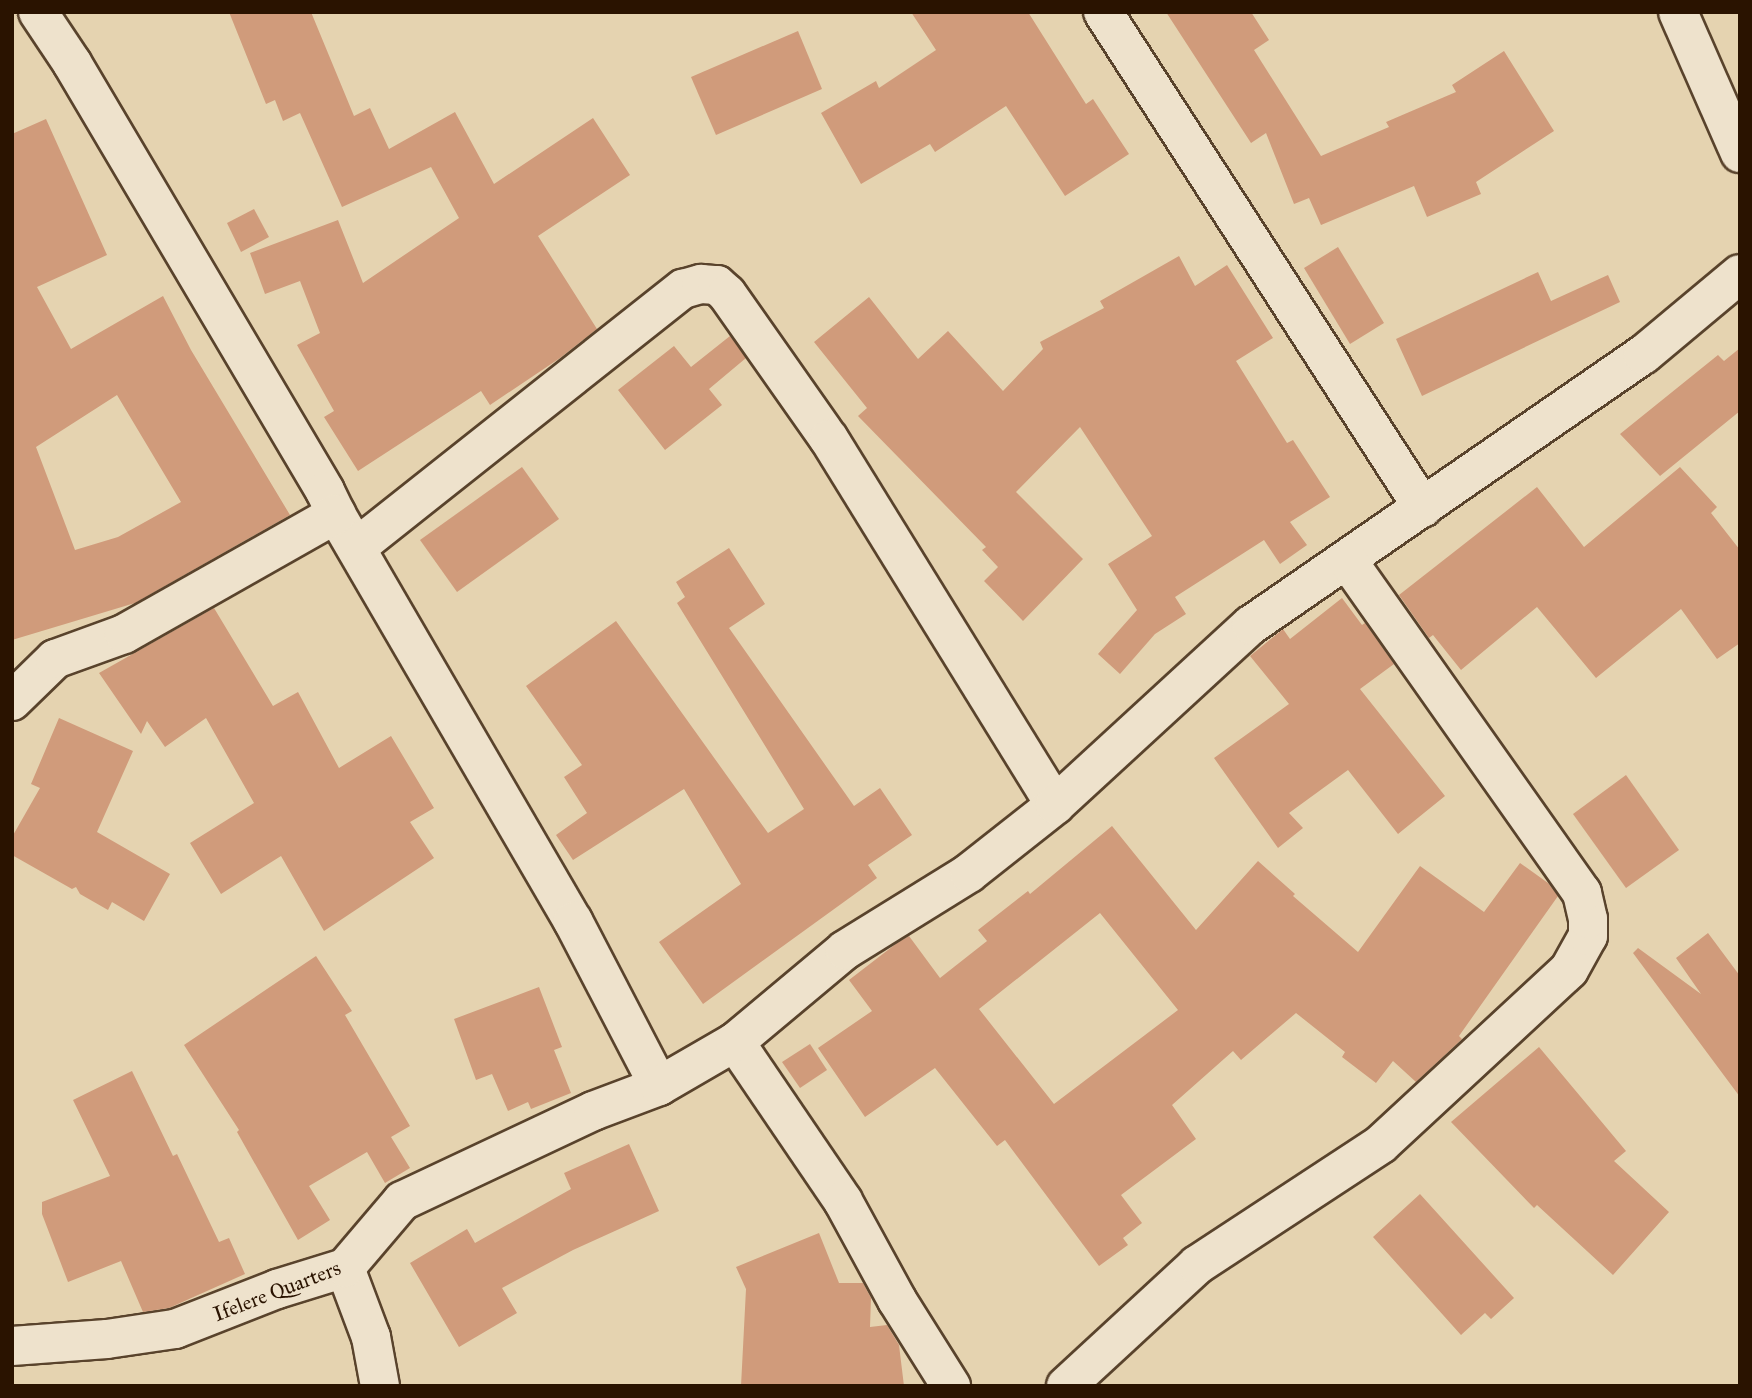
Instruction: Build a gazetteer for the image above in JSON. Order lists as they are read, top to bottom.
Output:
{
  "streets": {
    "street": ["Ifelere Quarters"]
  }
}
